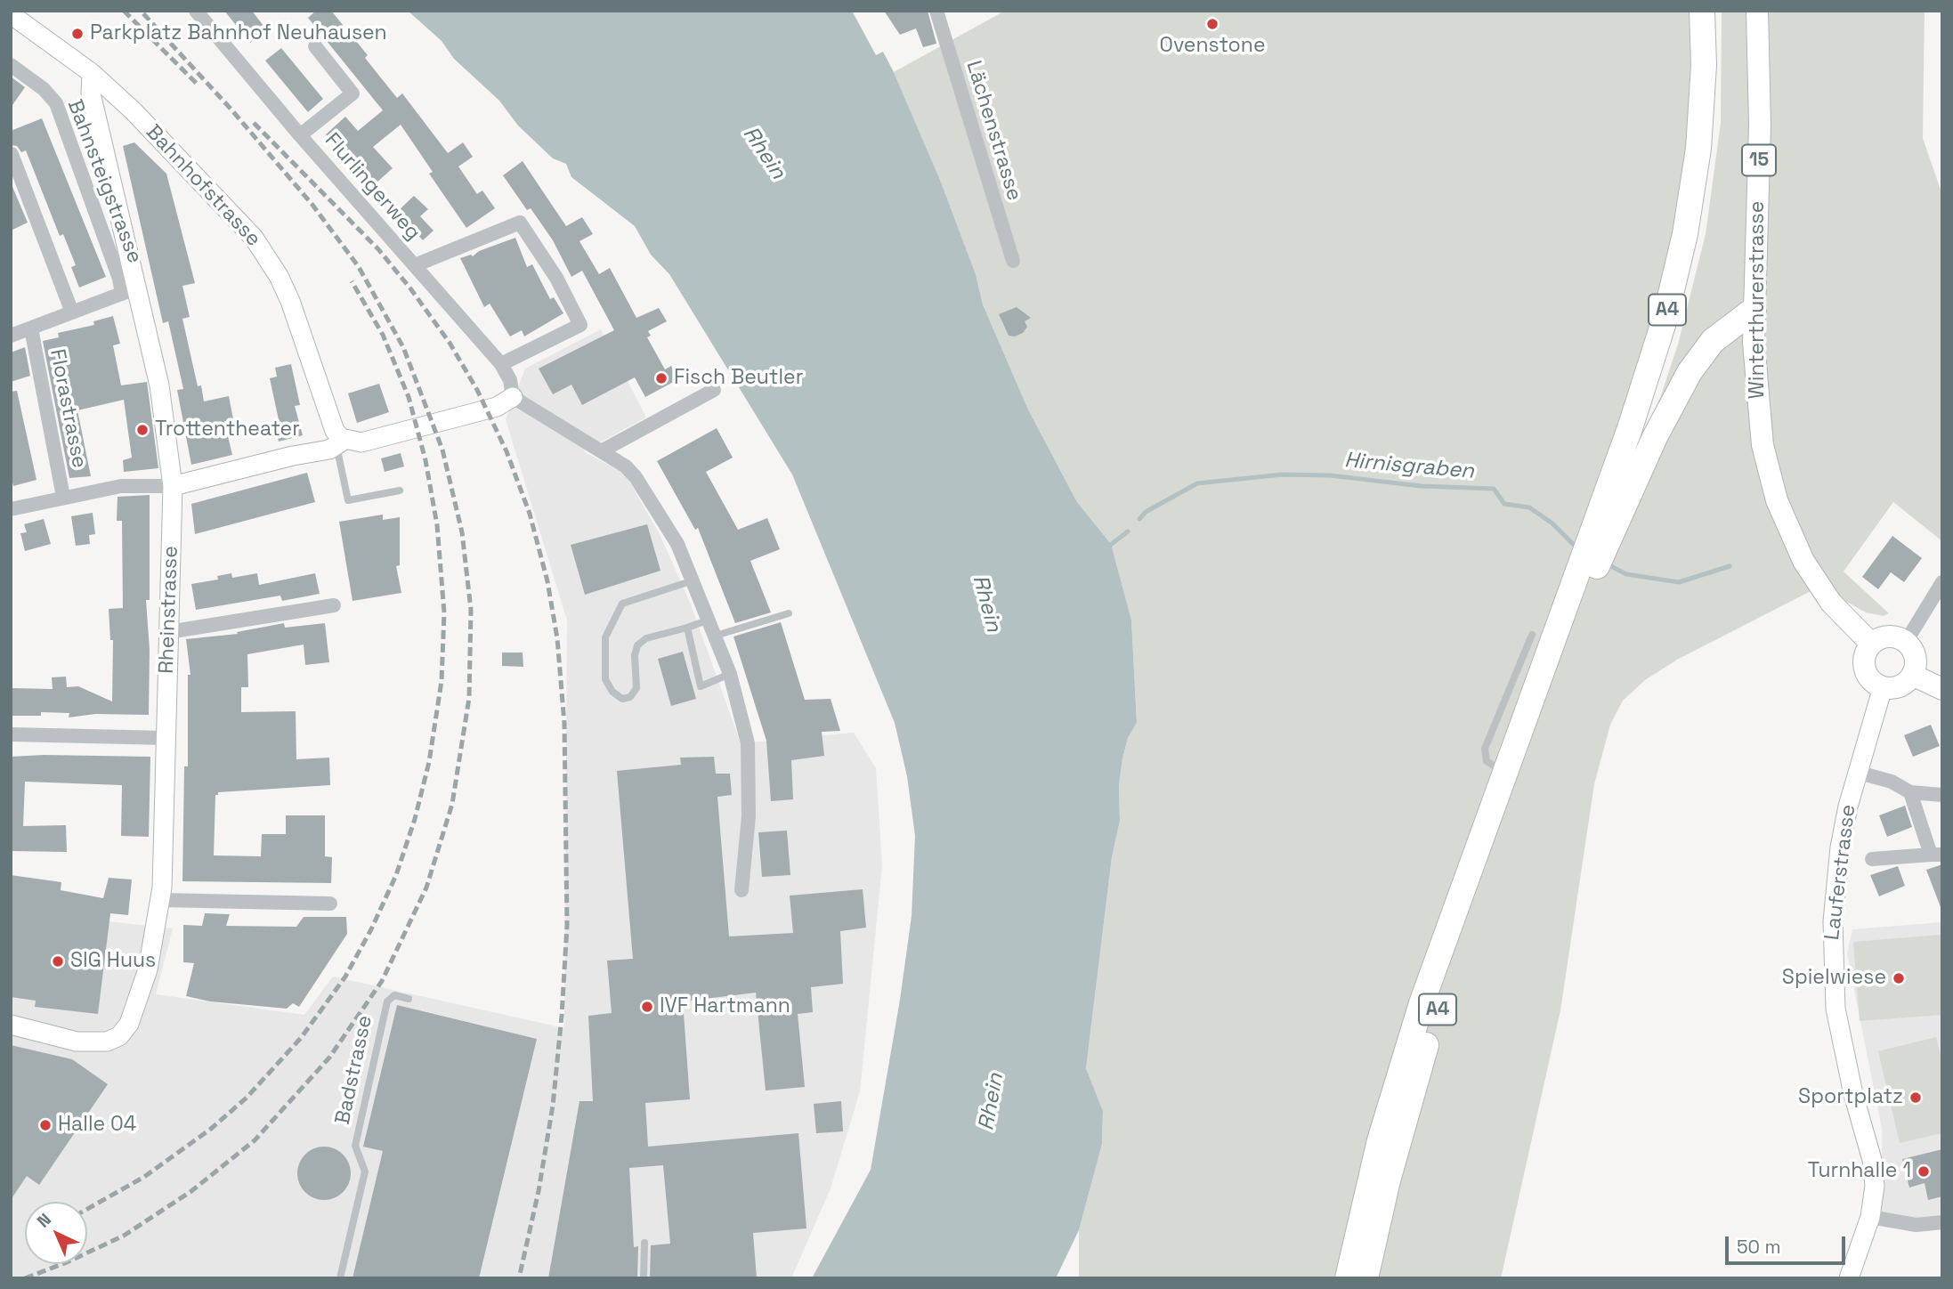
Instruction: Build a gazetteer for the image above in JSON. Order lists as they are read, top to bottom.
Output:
{
  "streets": {
    "highway": ["A4"],
    "main road": ["15", "Winterthurerstrasse"],
    "street": [
      "Lächenstrasse",
      "Bahnsteigstrasse",
      "Bahnhofstrasse",
      "Flurlingerweg",
      "Florastrasse",
      "Rheinstrasse",
      "Lauferstrasse"
    ],
    "lane": ["Badstrasse"]
  },
  "crossings": [
    ["Bahnsteigstrasse", "Rheinstrasse"],
    ["Bahnhofstrasse", "Rheinstrasse"],
    ["Winterthurerstrasse", "Lauferstrasse"]
  ],
  "water": ["Rhein", "Hirnisgraben"],
  "places": [
    "Ovenstone",
    "Parkplatz Bahnhof Neuhausen",
    "Fisch Beutler",
    "Trottentheater",
    "SIG Huus",
    "Spielwiese",
    "IVF Hartmann",
    "Sportplatz",
    "Halle 04",
    "Turnhalle 1"
  ],
  "scale_bar": "50 m",
  "north": "top left"
}
